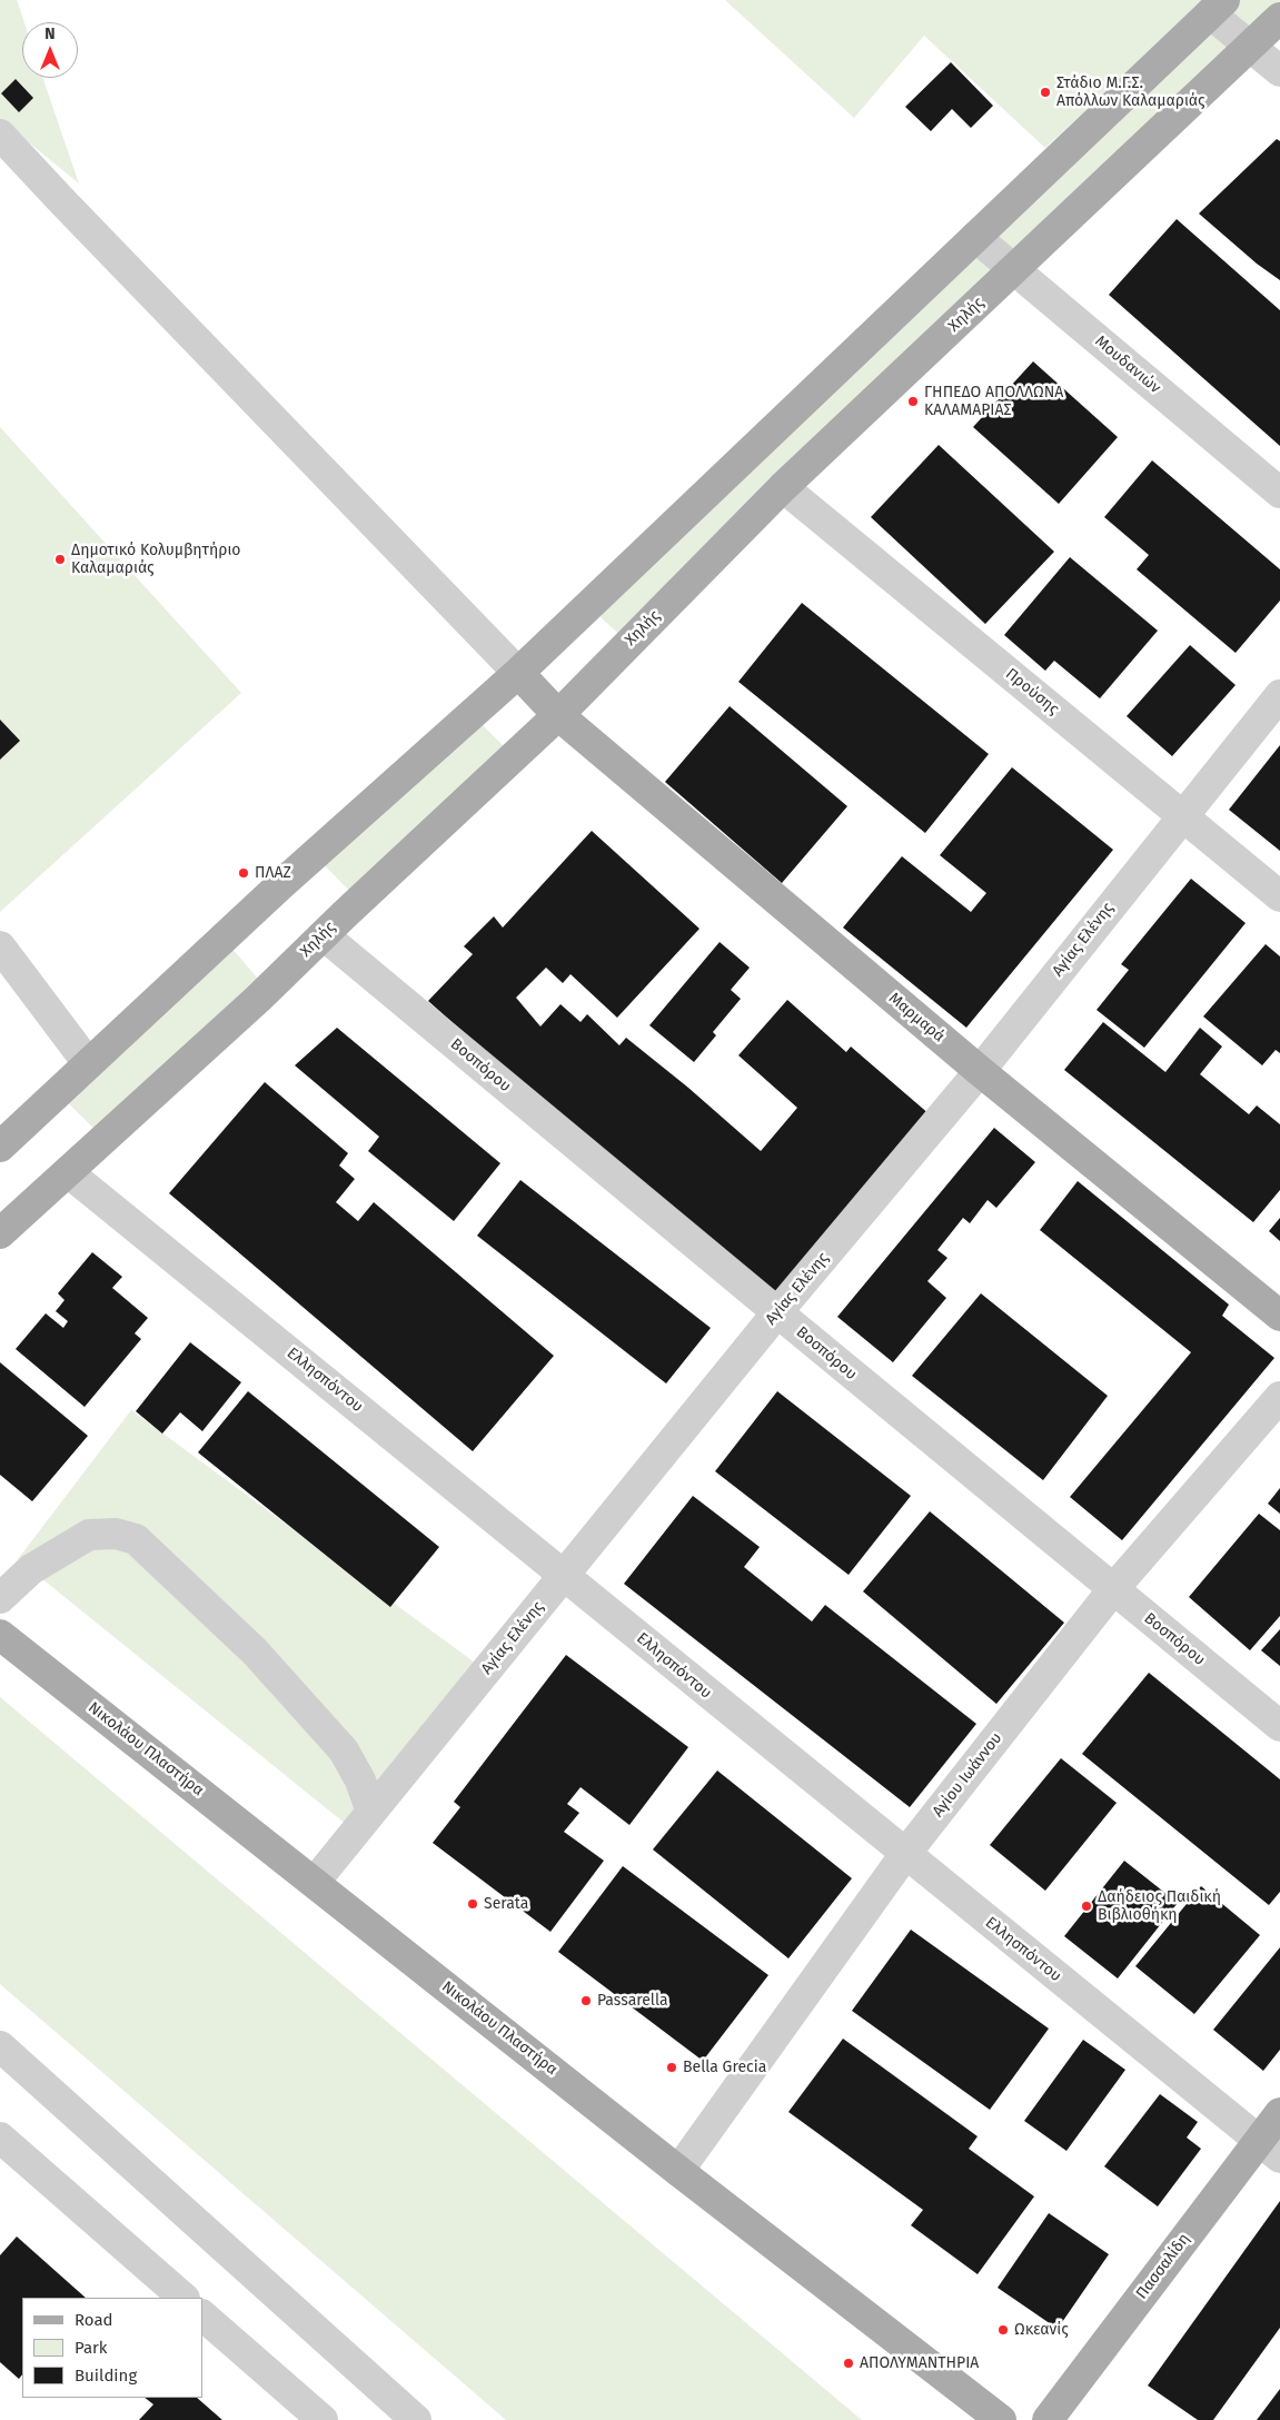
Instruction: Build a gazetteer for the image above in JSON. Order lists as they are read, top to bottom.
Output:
{
  "streets": {
    "main road": [
      "Χηλής",
      "Μαρμαρά",
      "Νικολάου Πλαστήρα",
      "Πασσαλίδη"
    ],
    "street": [
      "Μουδανιών",
      "Προύσης",
      "Αγίας Ελένης",
      "Βοσπόρου",
      "Ελλησπόντου",
      "Αγίου Ιωάννου"
    ]
  },
  "crossings": [
    ["Χηλής", "Μουδανιών"],
    ["Χηλής", "Προύσης"],
    ["Χηλής", "Μαρμαρά"],
    ["Χηλής", "Βοσπόρου"],
    ["Χηλής", "Ελλησπόντου"],
    ["Προύσης", "Αγίας Ελένης"],
    ["Αγίας Ελένης", "Μαρμαρά"],
    ["Αγίας Ελένης", "Βοσπόρου"],
    ["Αγίας Ελένης", "Ελλησπόντου"],
    ["Αγίας Ελένης", "Νικολάου Πλαστήρα"],
    ["Βοσπόρου", "Αγίου Ιωάννου"],
    ["Ελλησπόντου", "Αγίου Ιωάννου"],
    ["Ελλησπόντου", "Πασσαλίδη"],
    ["Νικολάου Πλαστήρα", "Αγίου Ιωάννου"]
  ],
  "places": [
    "Στάδιο Μ.Γ.Σ. Απόλλων Καλαμαριάς",
    "ΓΗΠΕΔΟ ΑΠΟΛΛΩΝΑ ΚΑΛΑΜΑΡΙΑΣ",
    "Δημοτικό Κολυμβητήριο Καλαμαριάς",
    "ΠΛΑΖ",
    "Serata",
    "Δαήδειος Παιδική Βιβλιοθήκη",
    "Passarella",
    "Bella Grecia",
    "Ωκεανίς",
    "ΑΠΟΛΥΜΑΝΤΗΡΙΑ"
  ],
  "legend": ["Road", "Park", "Building"],
  "north": "top"
}
